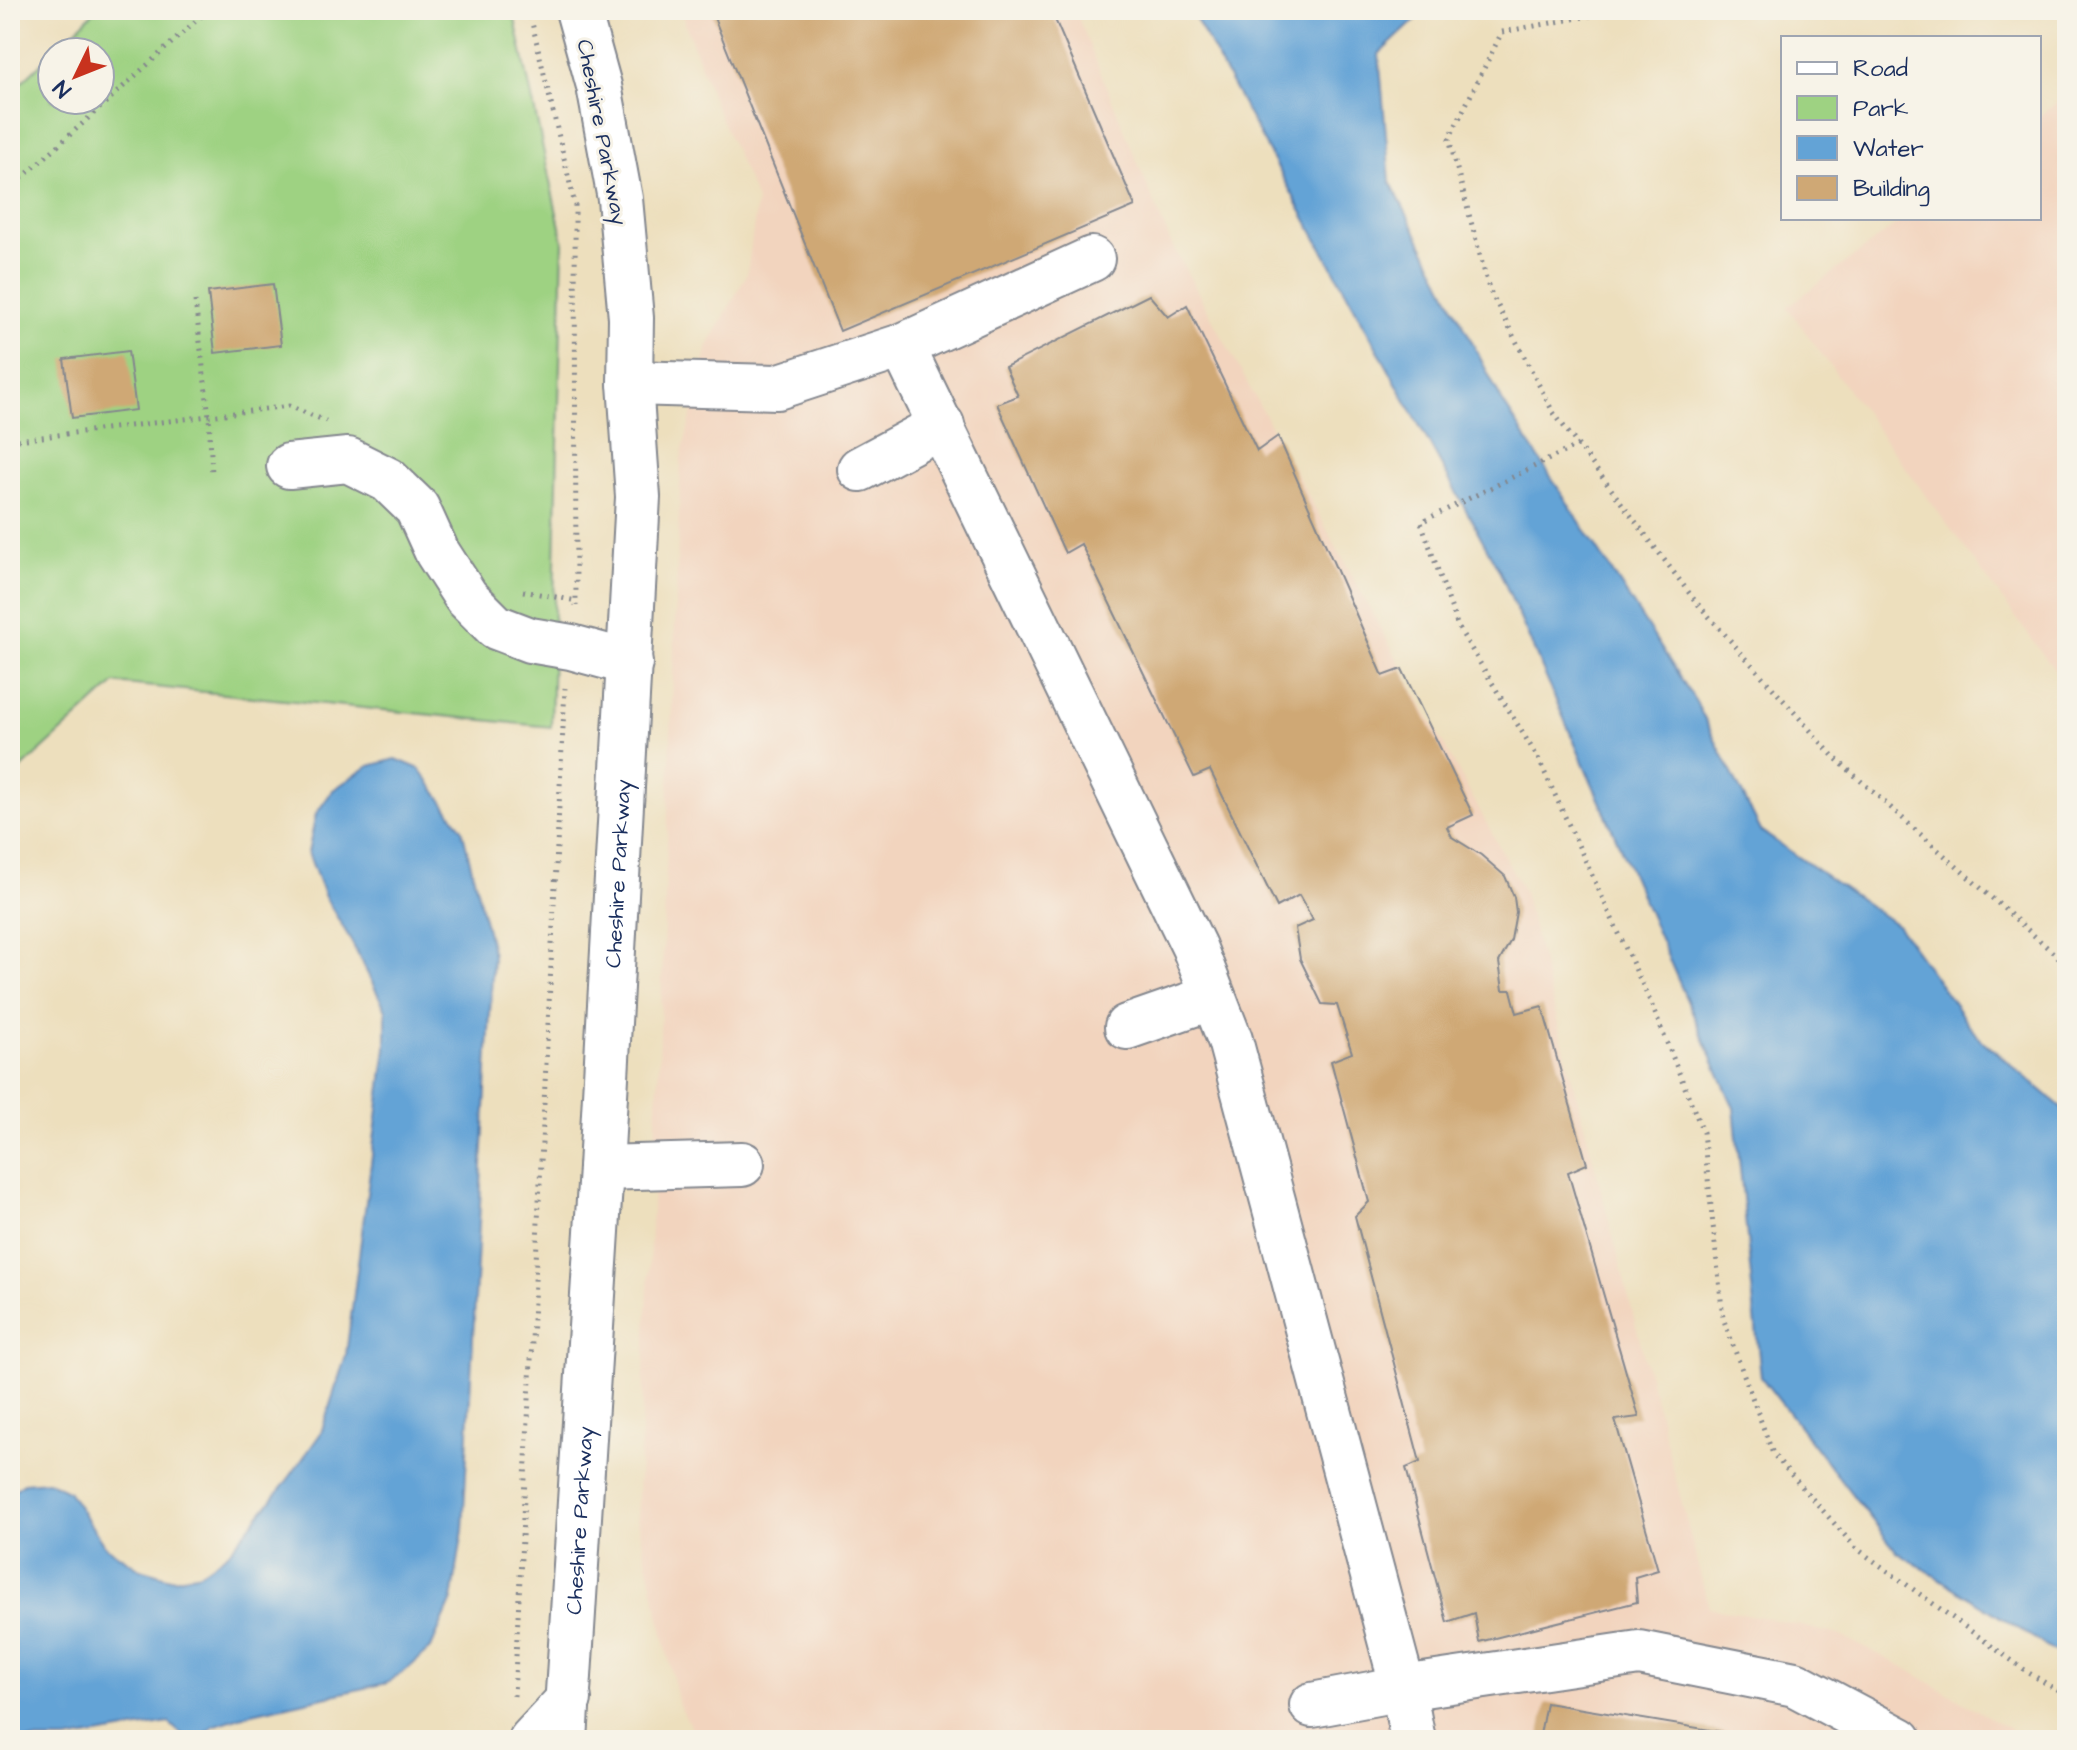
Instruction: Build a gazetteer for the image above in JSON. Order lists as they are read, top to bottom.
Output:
{
  "streets": {
    "street": ["Cheshire Parkway"]
  },
  "legend": [
    "Road",
    "Park",
    "Water",
    "Building"
  ],
  "north": "bottom left"
}
